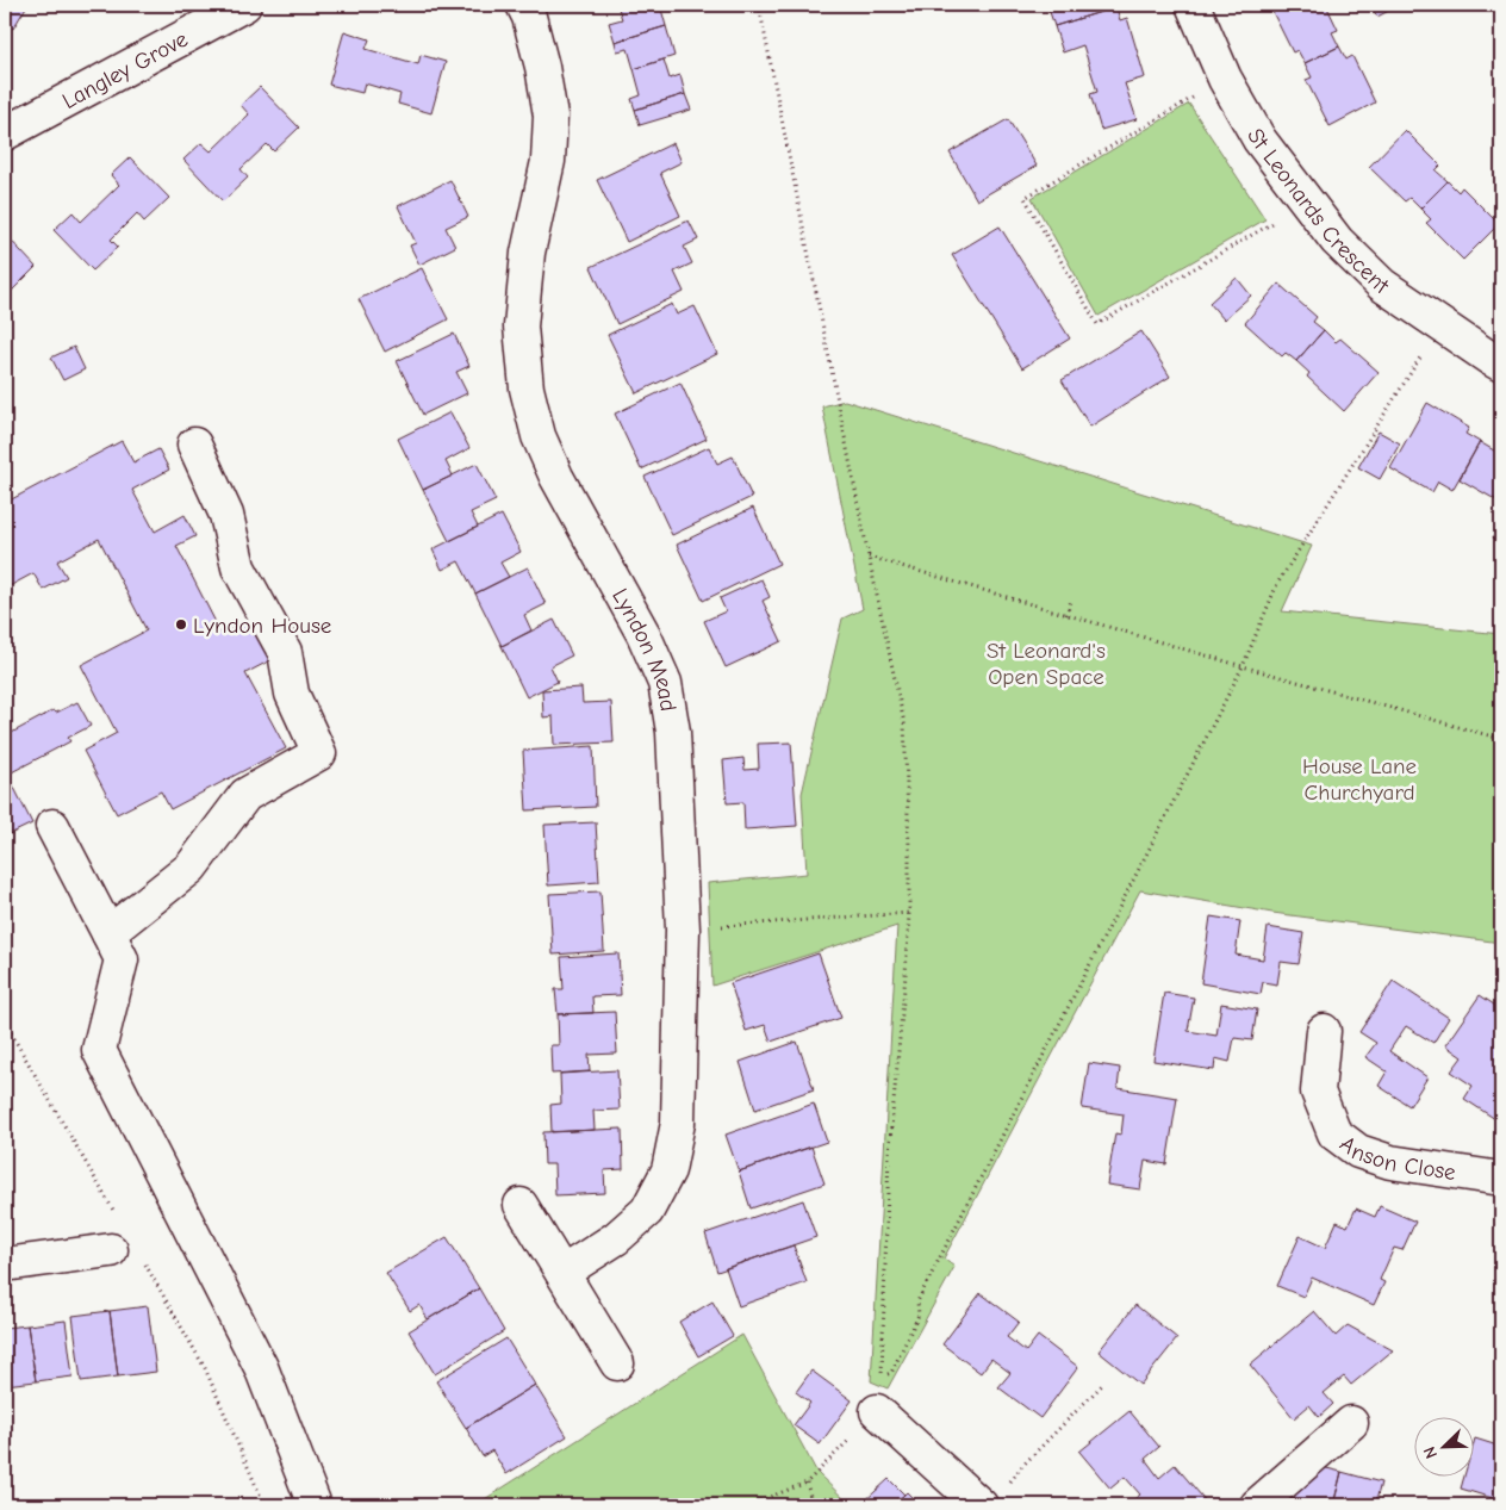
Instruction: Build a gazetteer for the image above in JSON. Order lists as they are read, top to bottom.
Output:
{
  "streets": {
    "street": [
      "Langley Grove",
      "St Leonards Crescent",
      "Lyndon Mead",
      "Anson Close"
    ]
  },
  "parks": ["St Leonard's Open Space", "House Lane Churchyard"],
  "places": ["Lyndon House"],
  "north": "bottom left"
}
